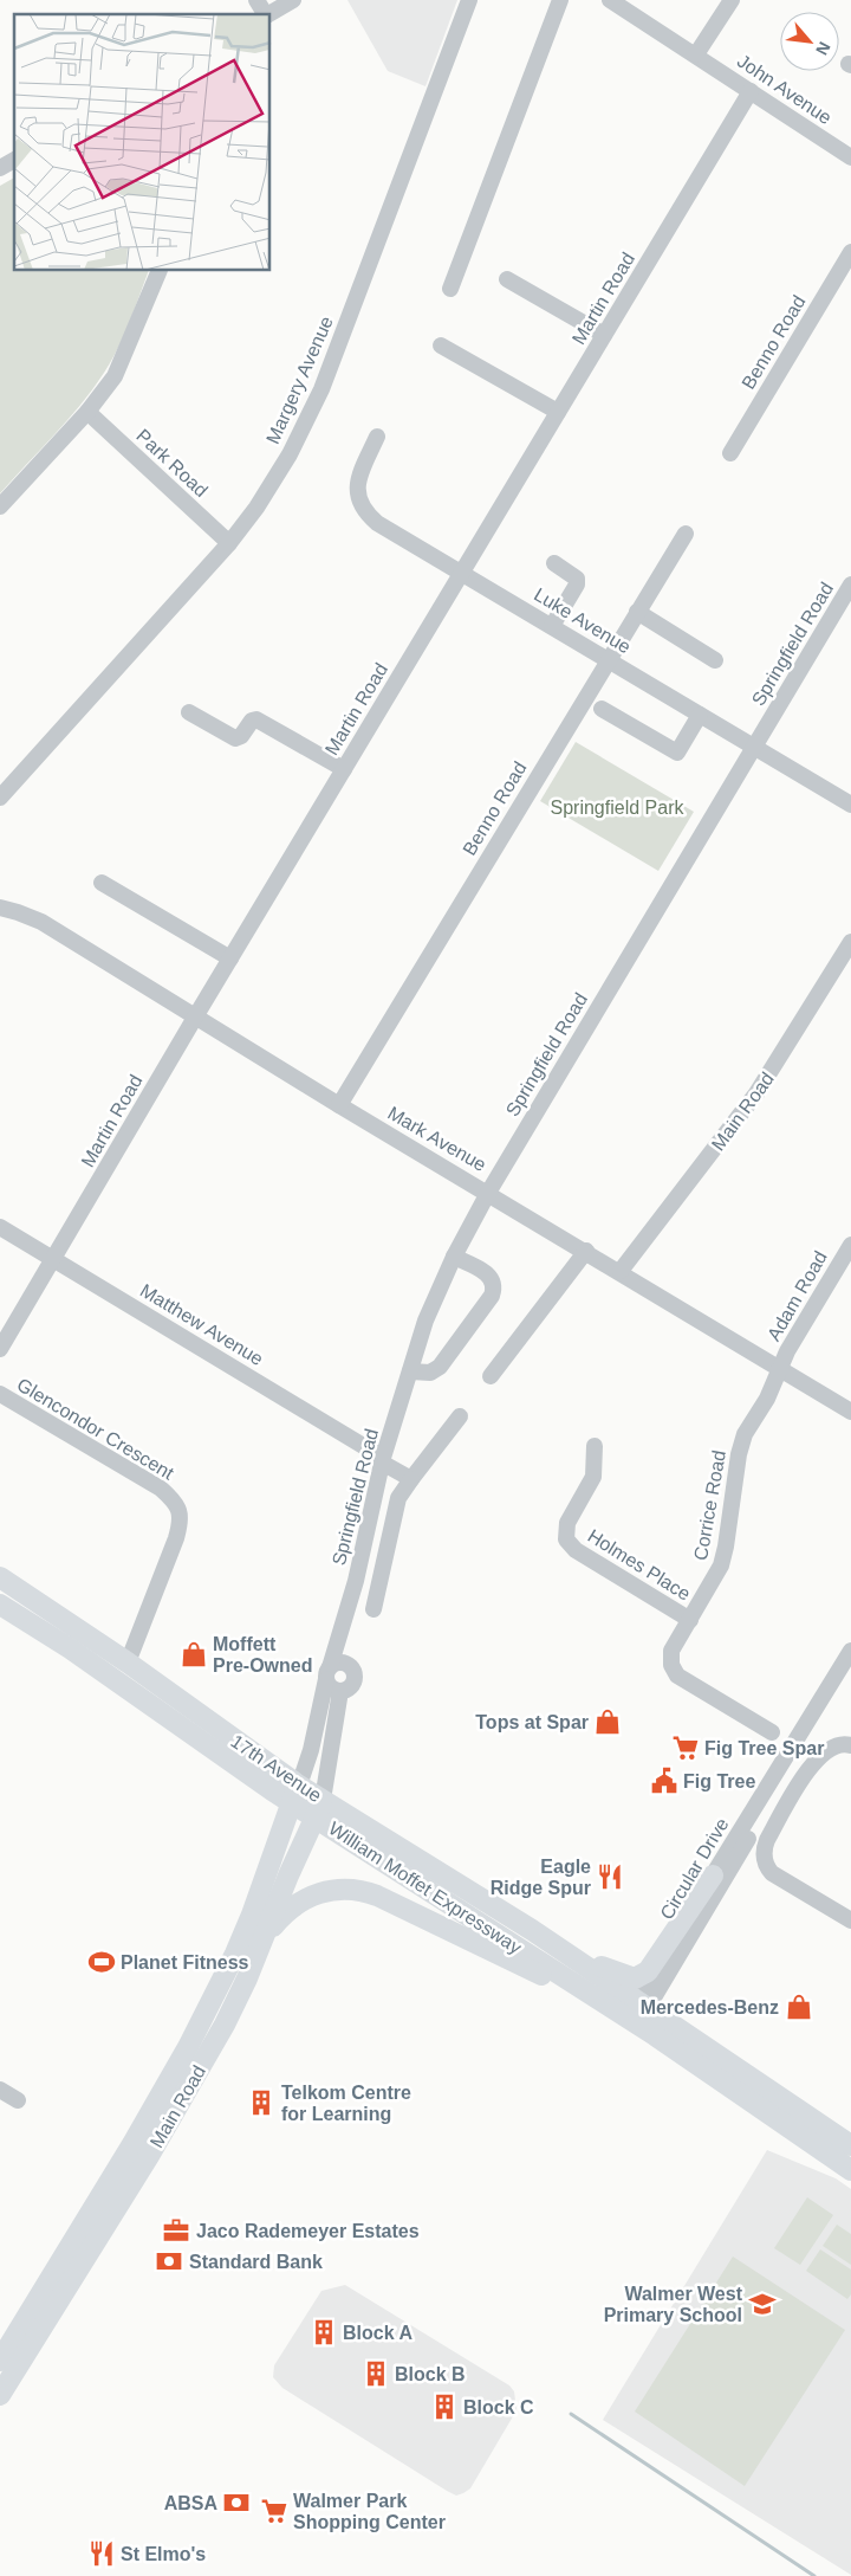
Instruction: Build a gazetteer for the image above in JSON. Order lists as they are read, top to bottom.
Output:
{
  "streets": {
    "main road": ["Main Road", "17th Avenue", "William Moffet Expressway"],
    "street": [
      "John Avenue",
      "Martin Road",
      "Benno Road",
      "Margery Avenue",
      "Park Road",
      "Luke Avenue",
      "Springfield Road",
      "Mark Avenue",
      "Adam Road",
      "Matthew Avenue",
      "Glencondor Crescent",
      "Corrice Road",
      "Holmes Place",
      "Circular Drive"
    ]
  },
  "crossings": [
    ["John Avenue", "Martin Road"],
    ["Martin Road", "Luke Avenue"],
    ["Martin Road", "Mark Avenue"],
    ["Martin Road", "Matthew Avenue"],
    ["Benno Road", "Luke Avenue"],
    ["Benno Road", "Mark Avenue"],
    ["Margery Avenue", "Park Road"],
    ["Luke Avenue", "Springfield Road"],
    ["Springfield Road", "Main Road"],
    ["Springfield Road", "Mark Avenue"],
    ["Springfield Road", "Matthew Avenue"],
    ["Springfield Road", "17th Avenue"],
    ["Springfield Road", "William Moffet Expressway"],
    ["Main Road", "Mark Avenue"],
    ["Main Road", "17th Avenue"],
    ["Main Road", "William Moffet Expressway"],
    ["Mark Avenue", "Adam Road"],
    ["Mark Avenue", "Corrice Road"],
    ["Adam Road", "Corrice Road"],
    ["Glencondor Crescent", "17th Avenue"],
    ["Corrice Road", "Holmes Place"],
    ["17th Avenue", "Circular Drive"],
    ["17th Avenue", "William Moffet Expressway"],
    ["Circular Drive", "William Moffet Expressway"]
  ],
  "parks": ["Springfield Park"],
  "places": {
    "shop": ["Moffett Pre-Owned", "Tops at Spar", "Mercedes-Benz"],
    "supermarket": ["Fig Tree Spar", "Walmer Park Shopping Center"],
    "public building": ["Fig Tree"],
    "restaurant": ["Eagle Ridge Spur", "St Elmo's"],
    "sports": ["Planet Fitness"],
    "building": [
      "Telkom Centre for Learning",
      "Block A",
      "Block B",
      "Block C"
    ],
    "office": ["Jaco Rademeyer Estates"],
    "bank": ["Standard Bank", "ABSA"],
    "school or university": ["Walmer West Primary School"]
  },
  "north": "bottom right"
}
